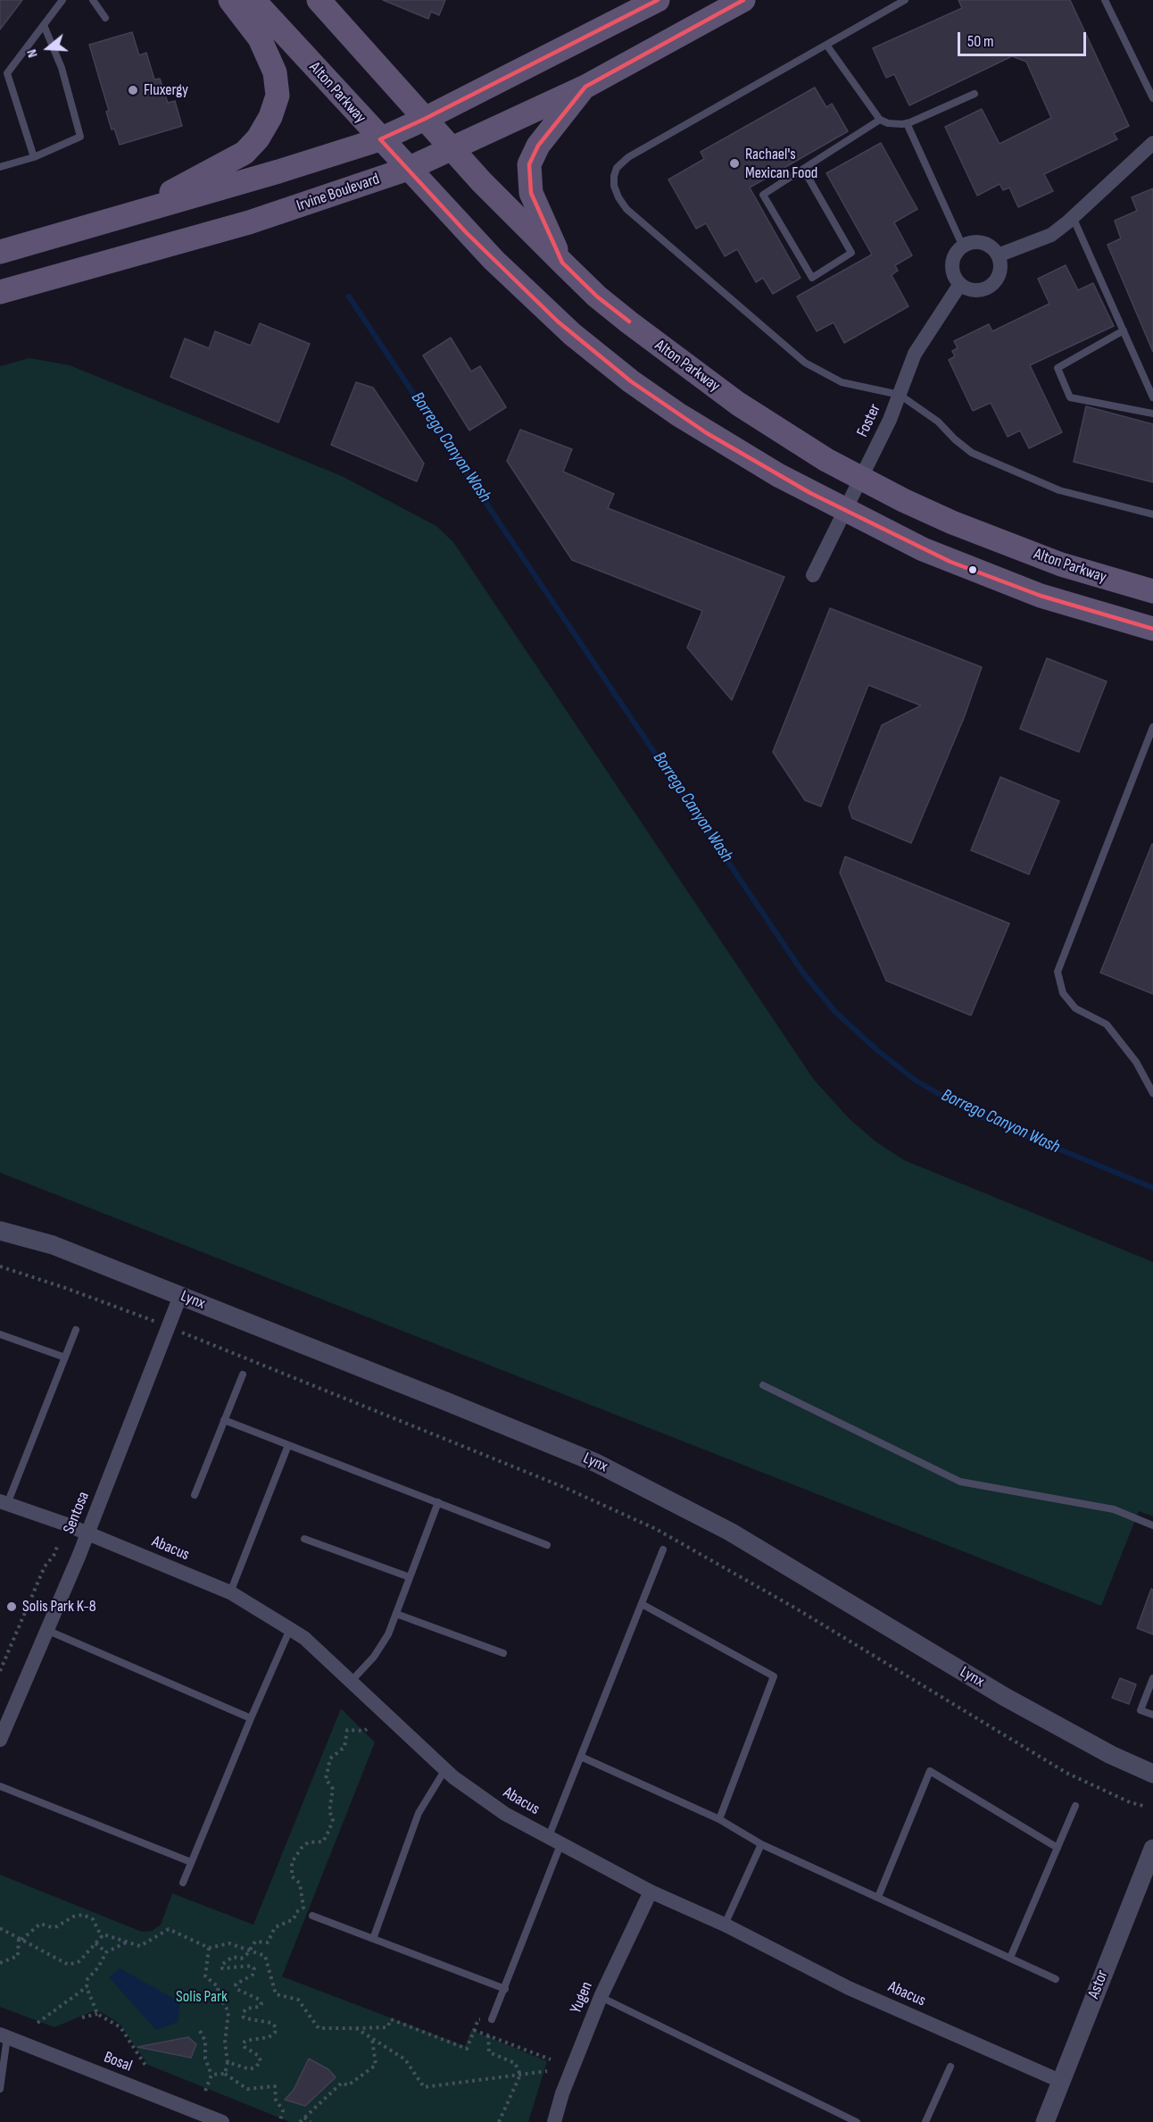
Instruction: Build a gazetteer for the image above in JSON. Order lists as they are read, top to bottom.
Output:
{
  "streets": {
    "main road": ["Alton Parkway", "Irvine Boulevard"],
    "street": [
      "Foster",
      "Lynx",
      "Sentosa",
      "Abacus",
      "Astor",
      "Yugen",
      "Bosal"
    ]
  },
  "crossings": [
    ["Alton Parkway", "Irvine Boulevard"],
    ["Alton Parkway", "Foster"],
    ["Lynx", "Sentosa"],
    ["Sentosa", "Abacus"],
    ["Abacus", "Astor"],
    ["Abacus", "Yugen"]
  ],
  "water": ["Borrego Canyon Wash"],
  "parks": ["Solis Park"],
  "places": ["Fluxergy", "Rachael's Mexican Food", "Solis Park K-8"],
  "scale_bar": "50 m",
  "north": "left"
}
